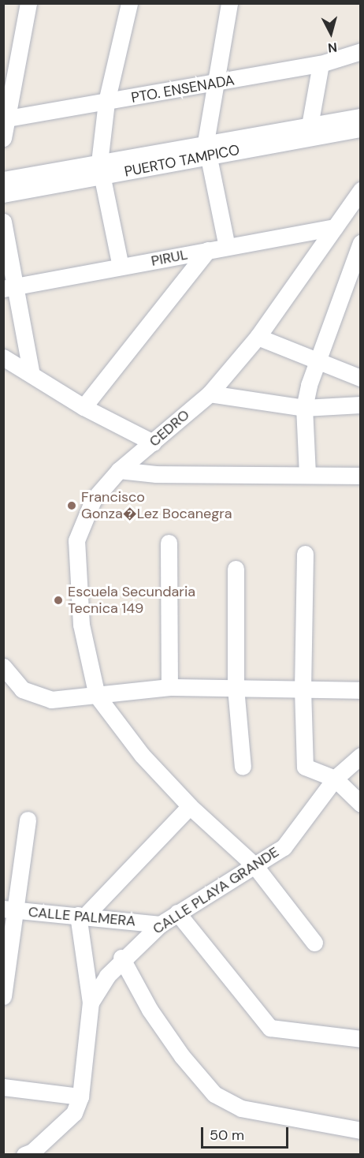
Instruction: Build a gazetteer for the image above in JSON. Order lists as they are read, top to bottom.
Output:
{
  "streets": {
    "street": [
      "PTO. ENSENADA",
      "PUERTO TAMPICO",
      "PIRUL",
      "CEDRO",
      "CALLE PLAYA GRANDE",
      "CALLE PALMERA"
    ]
  },
  "crossings": [
    ["PIRUL", "CEDRO"],
    ["CEDRO", "CALLE PLAYA GRANDE"],
    ["CALLE PLAYA GRANDE", "CALLE PALMERA"]
  ],
  "places": ["Francisco Gonza�Lez Bocanegra", "Escuela Secundaria Tecnica 149"],
  "scale_bar": "50 m",
  "north": "bottom"
}
